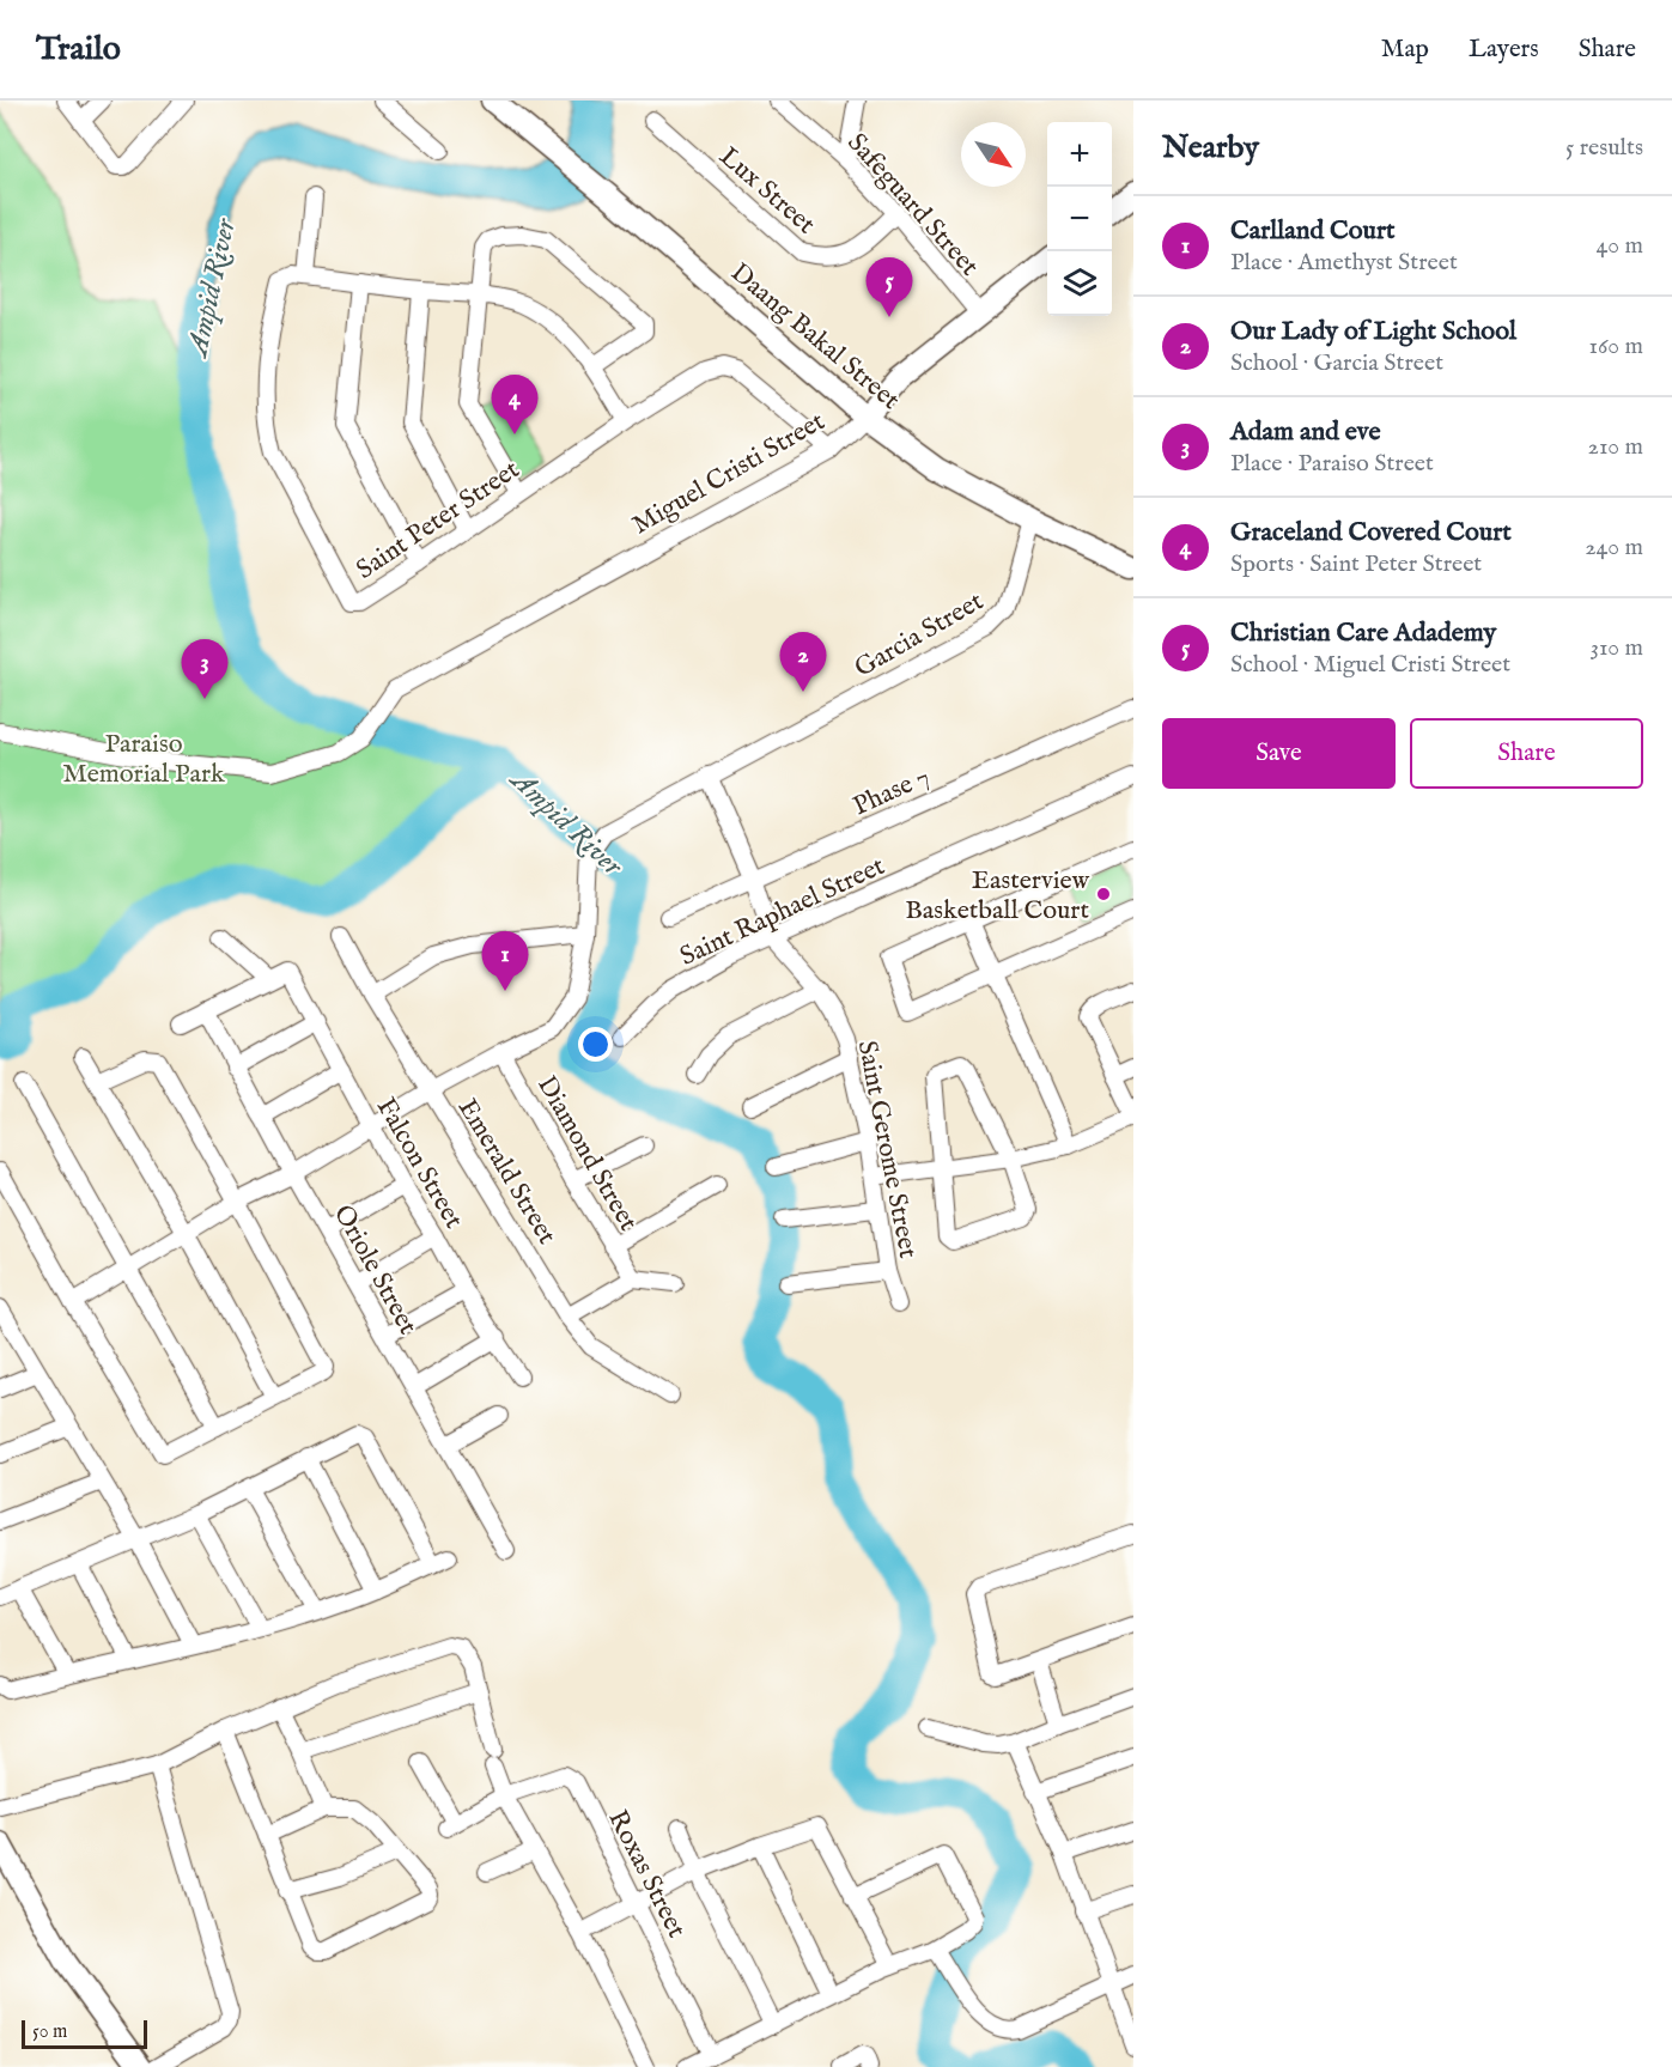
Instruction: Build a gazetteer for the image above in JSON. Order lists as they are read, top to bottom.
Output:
{
  "streets": {
    "street": [
      "Lux Street",
      "Safeguard Street",
      "Daang Bakal Street",
      "Miguel Cristi Street",
      "Saint Peter Street",
      "Garcia Street",
      "Phase 7",
      "Saint Raphael Street",
      "Saint Gerome Street",
      "Diamond Street",
      "Falcon Street",
      "Emerald Street",
      "Oriole Street",
      "Roxas Street"
    ]
  },
  "crossings": [
    ["Lux Street", "Safeguard Street"],
    ["Safeguard Street", "Miguel Cristi Street"],
    ["Daang Bakal Street", "Miguel Cristi Street"],
    ["Daang Bakal Street", "Garcia Street"],
    ["Miguel Cristi Street", "Saint Peter Street"],
    ["Saint Raphael Street", "Saint Gerome Street"]
  ],
  "water": ["Ampid River"],
  "parks": ["Paraiso Memorial Park"],
  "places": ["Easterview Basketball Court"],
  "scale_bar": "50 m",
  "north": "bottom right",
  "page": {
    "header": "Trailo",
    "nav": ["Map", "Layers", "Share"],
    "heading": ["Nearby", "5 results"],
    "map_buttons": ["+", "−"],
    "list": [
      {
        "mark": "1",
        "name": "Carlland Court",
        "note": "Place · Amethyst Street",
        "value": "40 m"
      },
      {
        "mark": "2",
        "name": "Our Lady of Light School",
        "note": "School · Garcia Street",
        "value": "160 m"
      },
      {
        "mark": "3",
        "name": "Adam and eve",
        "note": "Place · Paraiso Street",
        "value": "210 m"
      },
      {
        "mark": "4",
        "name": "Graceland Covered Court",
        "note": "Sports · Saint Peter Street",
        "value": "240 m"
      },
      {
        "mark": "5",
        "name": "Christian Care Adademy",
        "note": "School · Miguel Cristi Street",
        "value": "310 m"
      }
    ],
    "pins": [
      "5",
      "4",
      "2",
      "3",
      "1"
    ],
    "buttons": ["Save", "Share"],
    "scale": "50 m"
  }
}
